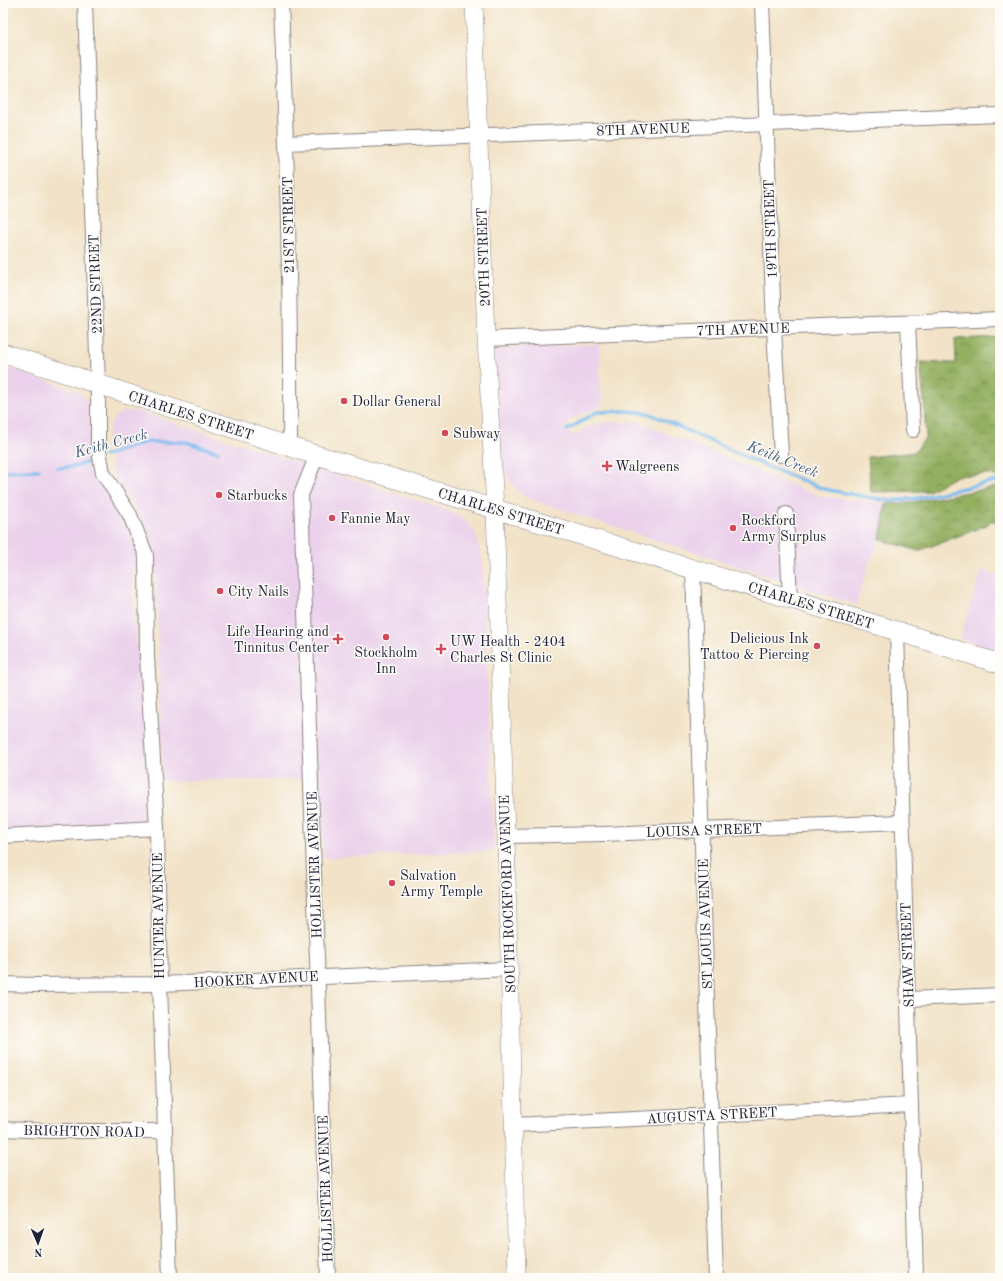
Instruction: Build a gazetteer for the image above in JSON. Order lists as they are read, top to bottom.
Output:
{
  "streets": {
    "main road": ["CHARLES STREET"],
    "street": [
      "8TH AVENUE",
      "21ST STREET",
      "19TH STREET",
      "20TH STREET",
      "22ND STREET",
      "7TH AVENUE",
      "LOUISA STREET",
      "HOLLISTER AVENUE",
      "SOUTH ROCKFORD AVENUE",
      "HUNTER AVENUE",
      "ST LOUIS AVENUE",
      "SHAW STREET",
      "HOOKER AVENUE",
      "AUGUSTA STREET",
      "BRIGHTON ROAD"
    ]
  },
  "crossings": [
    ["8TH AVENUE", "21ST STREET"],
    ["8TH AVENUE", "19TH STREET"],
    ["8TH AVENUE", "20TH STREET"],
    ["21ST STREET", "CHARLES STREET"],
    ["19TH STREET", "7TH AVENUE"],
    ["20TH STREET", "7TH AVENUE"],
    ["20TH STREET", "CHARLES STREET"],
    ["20TH STREET", "SOUTH ROCKFORD AVENUE"],
    ["22ND STREET", "CHARLES STREET"],
    ["22ND STREET", "HUNTER AVENUE"],
    ["CHARLES STREET", "HOLLISTER AVENUE"],
    ["CHARLES STREET", "SOUTH ROCKFORD AVENUE"],
    ["CHARLES STREET", "ST LOUIS AVENUE"],
    ["CHARLES STREET", "SHAW STREET"],
    ["LOUISA STREET", "SOUTH ROCKFORD AVENUE"],
    ["LOUISA STREET", "ST LOUIS AVENUE"],
    ["LOUISA STREET", "SHAW STREET"],
    ["HOLLISTER AVENUE", "HOOKER AVENUE"],
    ["SOUTH ROCKFORD AVENUE", "HOOKER AVENUE"],
    ["SOUTH ROCKFORD AVENUE", "AUGUSTA STREET"],
    ["HUNTER AVENUE", "HOOKER AVENUE"],
    ["HUNTER AVENUE", "BRIGHTON ROAD"],
    ["ST LOUIS AVENUE", "AUGUSTA STREET"],
    ["SHAW STREET", "AUGUSTA STREET"]
  ],
  "water": ["Keith Creek"],
  "places": {
    "other": [
      "Dollar General",
      "Subway",
      "Starbucks",
      "Fannie May",
      "Rockford Army Surplus",
      "City Nails",
      "Stockholm Inn",
      "Delicious Ink Tattoo & Piercing",
      "Salvation Army Temple"
    ],
    "health": ["Walgreens", "Life Hearing and Tinnitus Center", "UW Health - 2404 Charles St Clinic"]
  },
  "north": "bottom"
}
